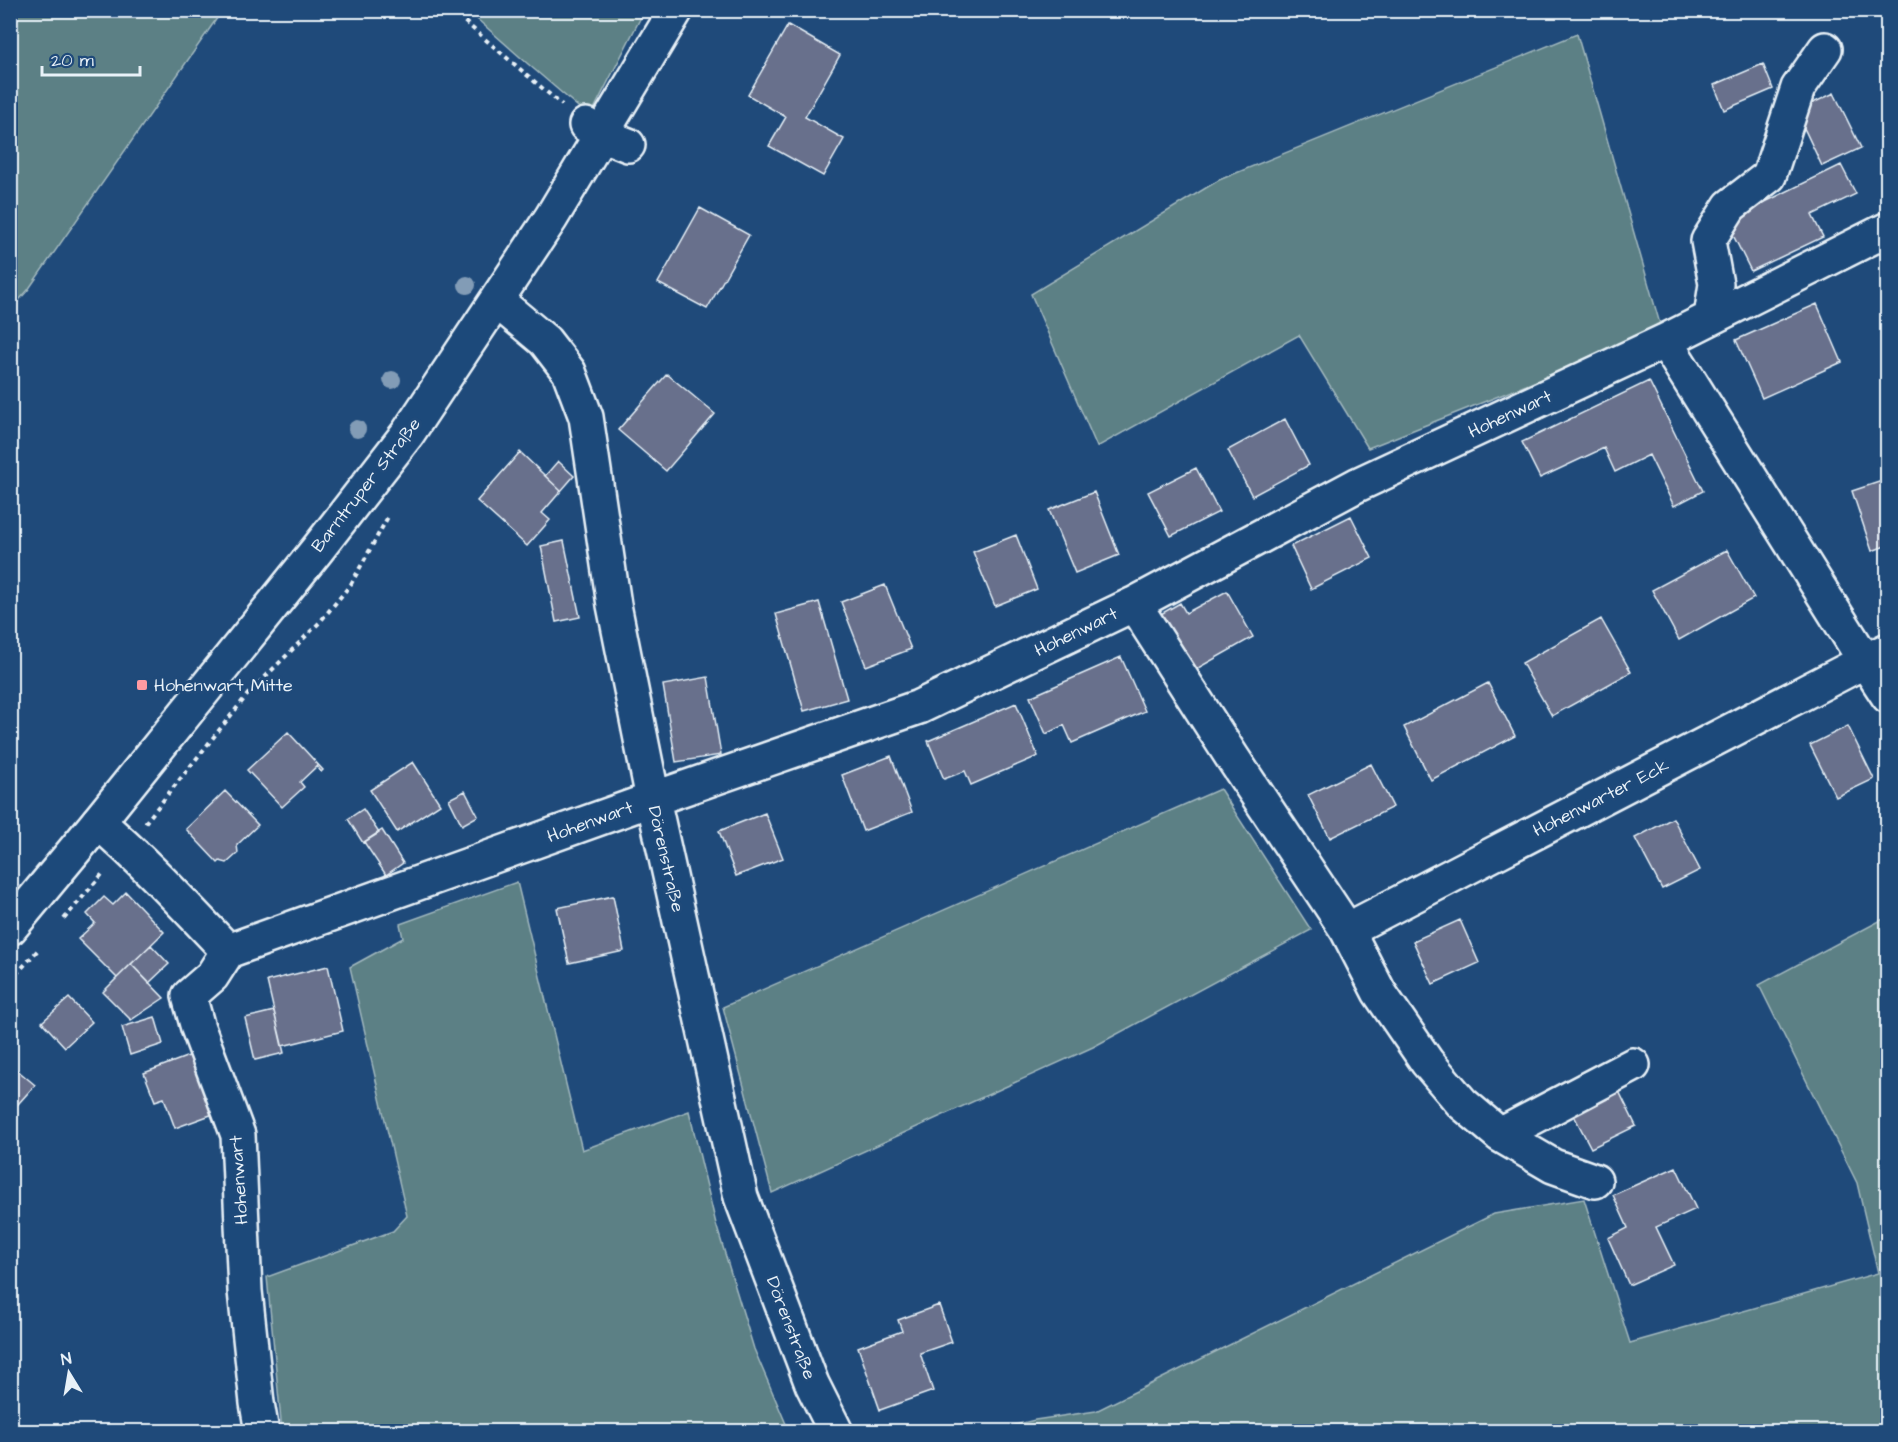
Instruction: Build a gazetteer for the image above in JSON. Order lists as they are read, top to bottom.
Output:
{
  "streets": {
    "street": [
      "Hohenwart",
      "Barntruper Straße",
      "Hohenwarter Eck",
      "Dörenstraße"
    ]
  },
  "crossings": [
    ["Hohenwart", "Dörenstraße"],
    ["Barntruper Straße", "Dörenstraße"]
  ],
  "places": {
    "transit": ["Hohenwart Mitte"]
  },
  "scale_bar": "20 m",
  "north": "top"
}
